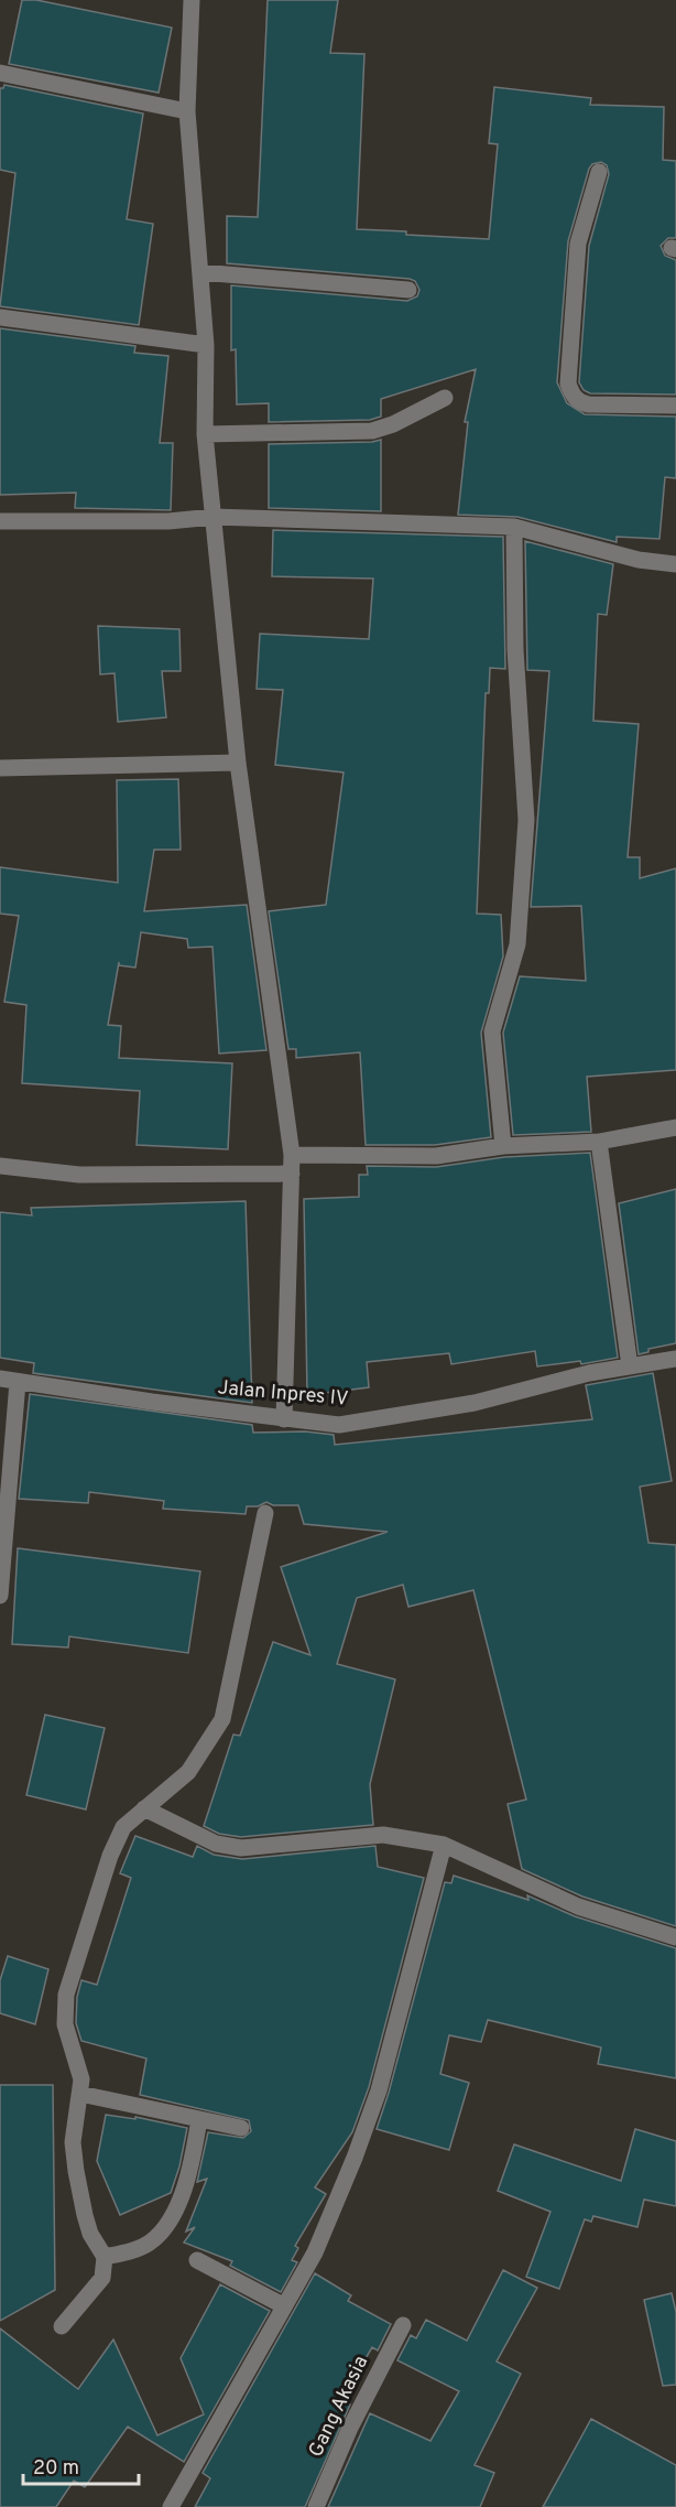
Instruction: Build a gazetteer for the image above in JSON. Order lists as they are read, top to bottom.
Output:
{
  "streets": {
    "street": ["Jalan Inpres IV", "Gang Akasia"]
  },
  "scale_bar": "20 m"
}
